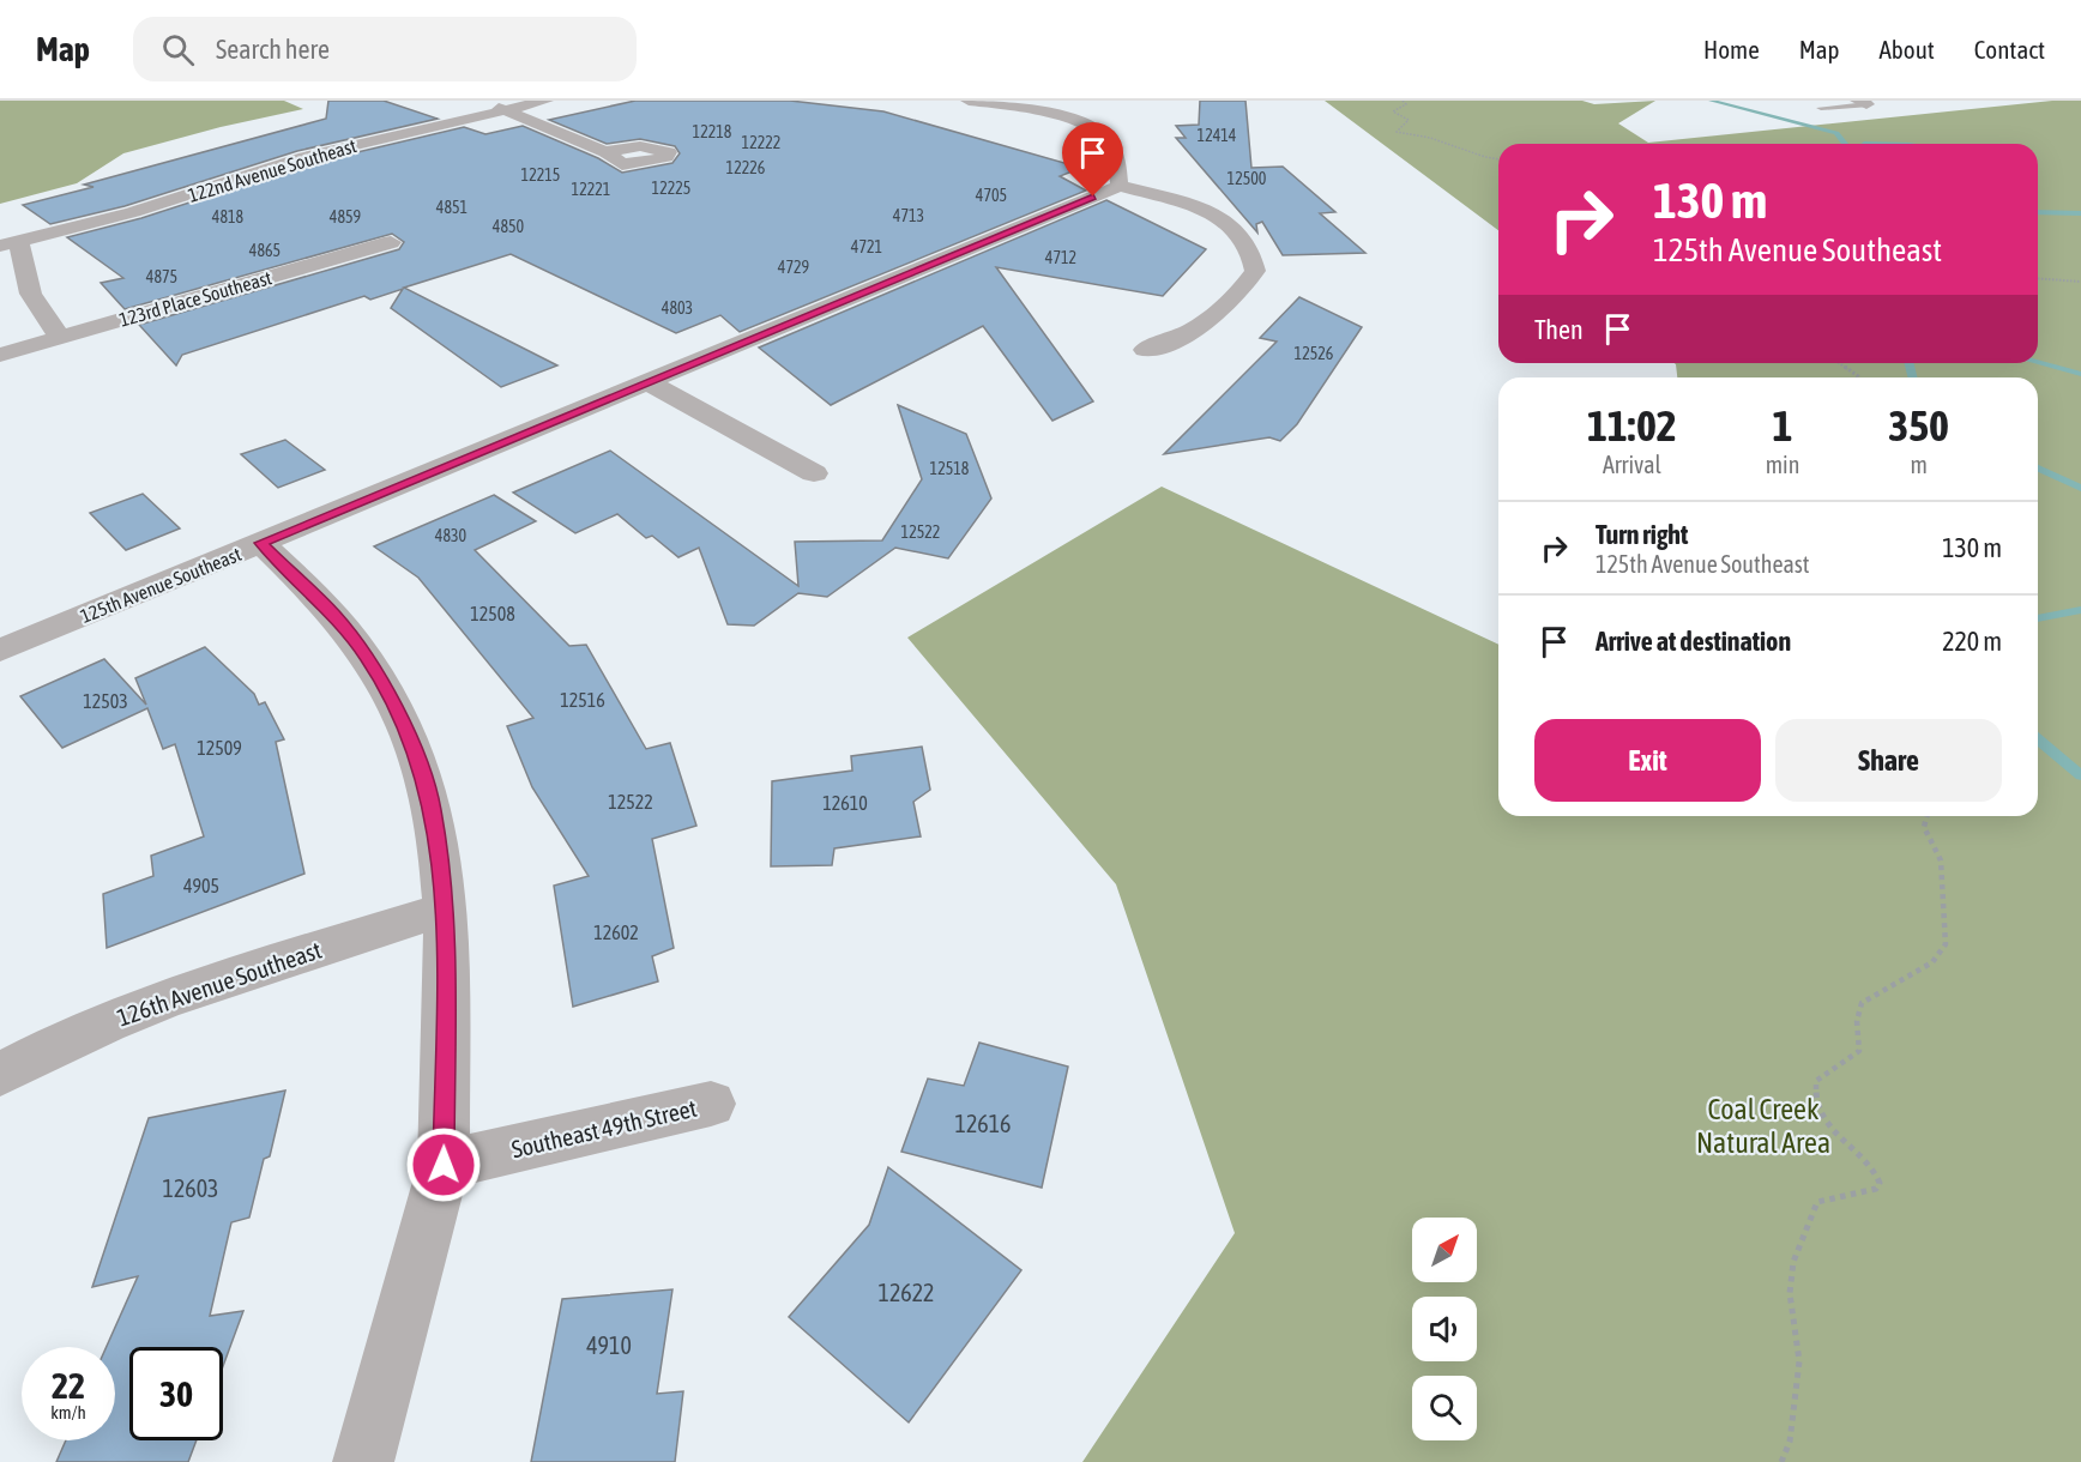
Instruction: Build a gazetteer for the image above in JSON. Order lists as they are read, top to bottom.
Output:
{
  "streets": {
    "street": [
      "122nd Avenue Southeast",
      "123rd Place Southeast",
      "125th Avenue Southeast",
      "126th Avenue Southeast",
      "Southeast 49th Street"
    ]
  },
  "parks": ["Coal Creek Natural Area"],
  "house_numbers": [
    "12218",
    "12414",
    "12222",
    "12226",
    "12215",
    "12500",
    "12225",
    "12221",
    "4705",
    "4851",
    "4713",
    "4818",
    "4859",
    "4850",
    "4721",
    "4865",
    "4712",
    "4729",
    "4875",
    "4803",
    "12526",
    "12518",
    "12522",
    "4830",
    "12508",
    "12516",
    "12503",
    "12509",
    "12522",
    "12610",
    "4905",
    "12602",
    "12616",
    "12603",
    "12622",
    "4910"
  ],
  "north": "top right",
  "page": {
    "header": "Map",
    "search": "Search here",
    "nav": [
      "Home",
      "Map",
      "About",
      "Contact"
    ],
    "turn": ["130 m", "125th Avenue Southeast"],
    "then": "Then",
    "eta": [
      "11:02",
      "Arrival",
      "1",
      "min",
      "350",
      "m"
    ],
    "list": [
      {
        "name": "Turn right",
        "note": "125th Avenue Southeast",
        "value": "130 m"
      },
      {
        "name": "Arrive at destination",
        "value": "220 m"
      }
    ],
    "buttons": ["Exit", "Share"],
    "speed": "22 km/h",
    "limit": "30"
  }
}
